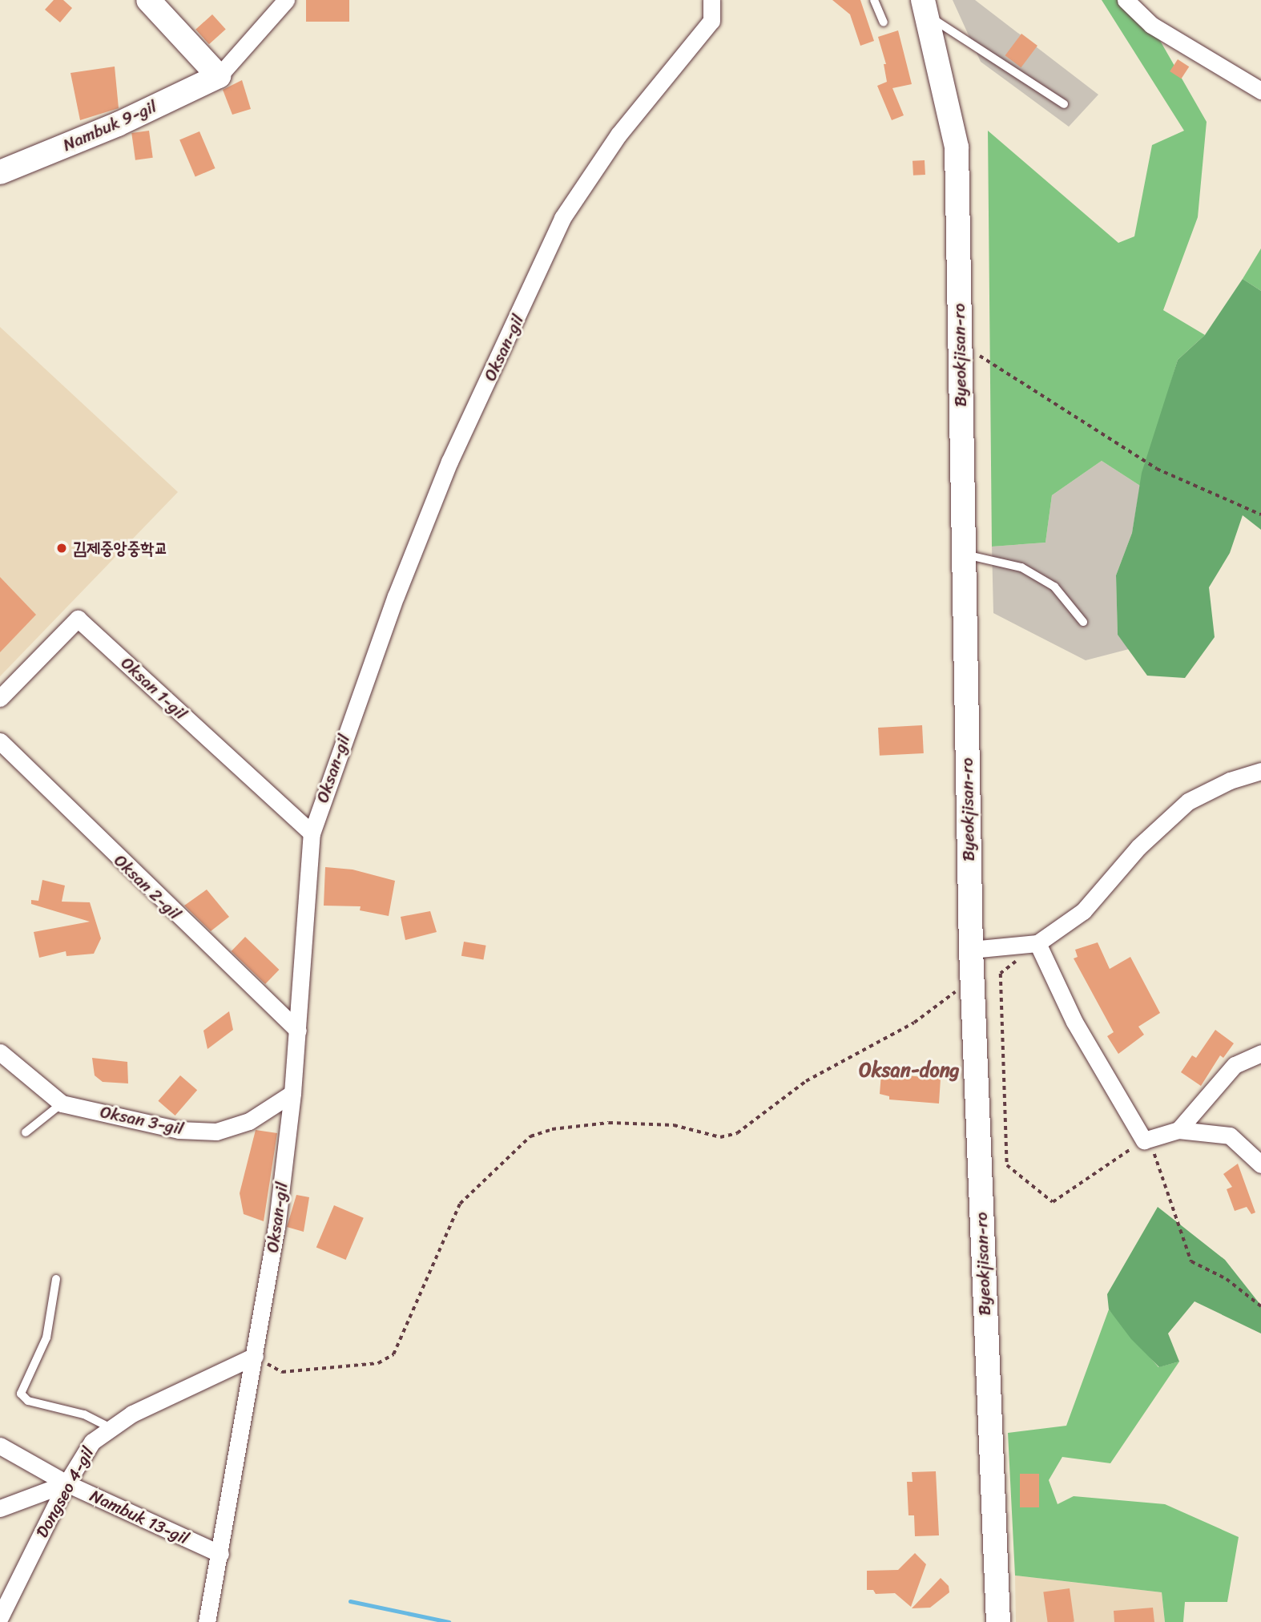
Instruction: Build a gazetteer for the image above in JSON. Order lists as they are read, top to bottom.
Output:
{
  "streets": {
    "street": [
      "Nambuk 9-gil",
      "Oksan-gil",
      "Byeokjisan-ro",
      "Oksan 1-gil",
      "Oksan 2-gil",
      "Oksan 3-gil",
      "Dongseo 4-gil",
      "Nambuk 13-gil"
    ]
  },
  "crossings": [
    ["Oksan-gil", "Oksan 1-gil"],
    ["Oksan-gil", "Oksan 2-gil"],
    ["Oksan-gil", "Oksan 3-gil"],
    ["Oksan-gil", "Dongseo 4-gil"],
    ["Oksan-gil", "Nambuk 13-gil"],
    ["Dongseo 4-gil", "Nambuk 13-gil"]
  ],
  "districts": ["Oksan-dong"],
  "places": ["김제중앙중학교"]
}
